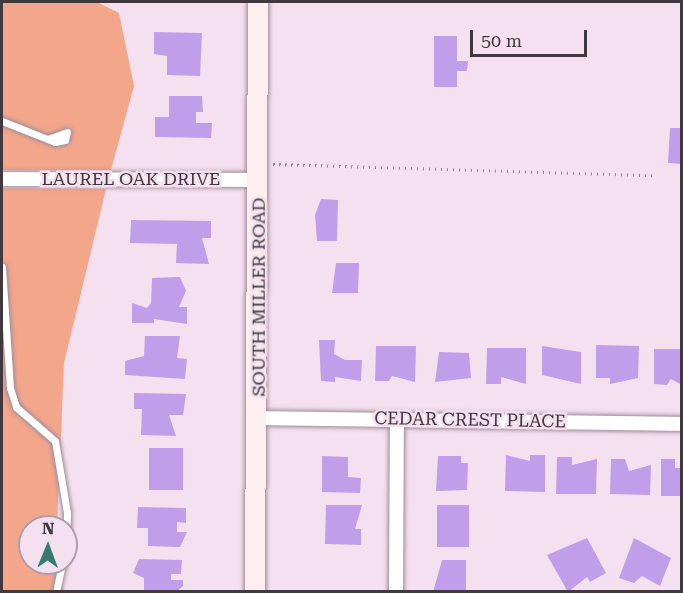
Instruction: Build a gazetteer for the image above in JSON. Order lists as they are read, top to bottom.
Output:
{
  "streets": {
    "street": ["LAUREL OAK DRIVE", "SOUTH MILLER ROAD", "CEDAR CREST PLACE"]
  },
  "crossings": [
    ["LAUREL OAK DRIVE", "SOUTH MILLER ROAD"],
    ["SOUTH MILLER ROAD", "CEDAR CREST PLACE"]
  ],
  "scale_bar": "50 m",
  "north": "top"
}
